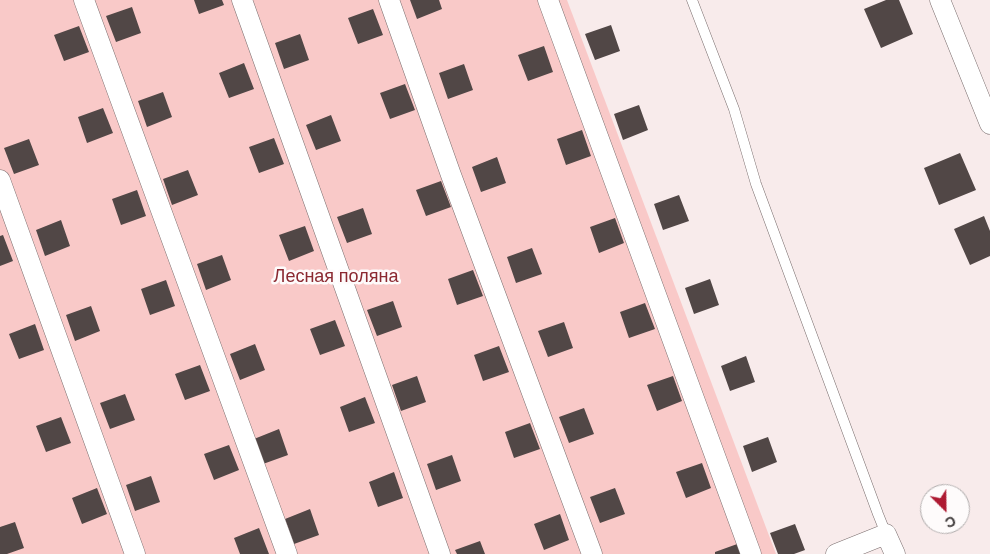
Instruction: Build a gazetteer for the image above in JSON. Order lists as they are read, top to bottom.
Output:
{
  "parks": ["Лесная поляна"],
  "north": "bottom right"
}
